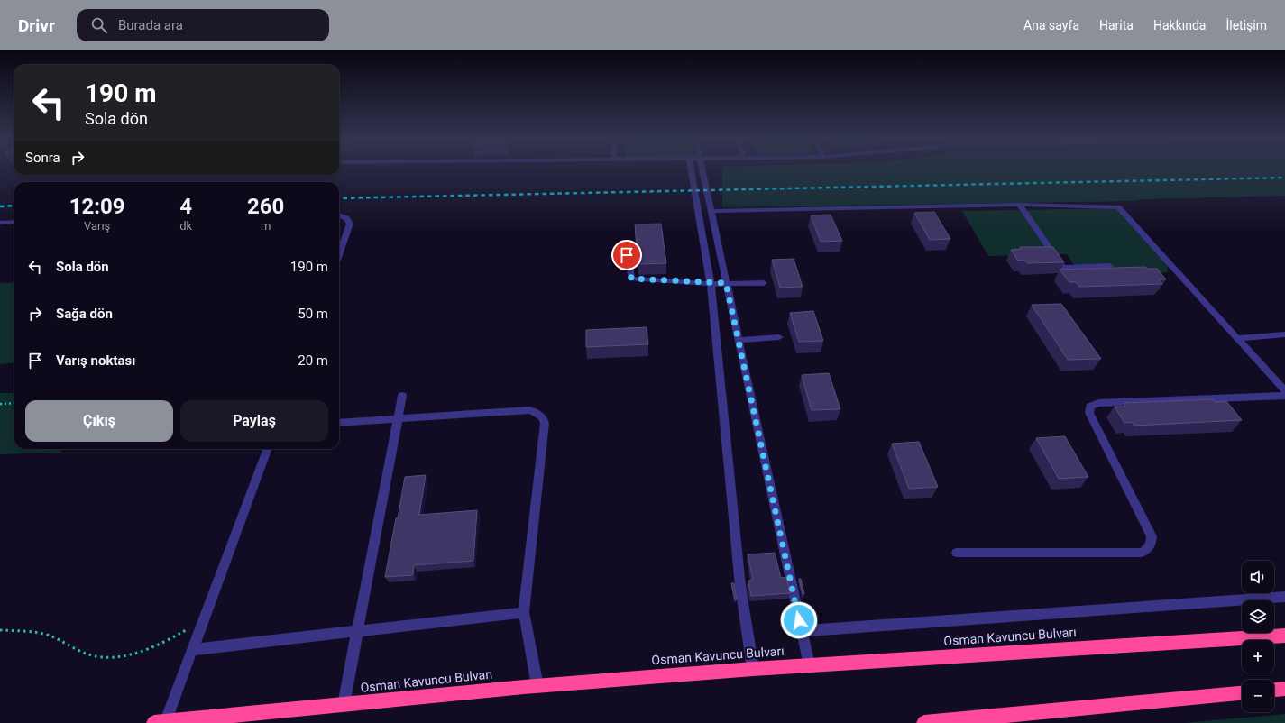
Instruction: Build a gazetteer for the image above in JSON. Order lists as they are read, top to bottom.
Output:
{
  "streets": {
    "highway": ["Osman Kavuncu Bulvarı"]
  },
  "page": {
    "header": "Drivr",
    "search": "Burada ara",
    "nav": [
      "Ana sayfa",
      "Harita",
      "Hakkında",
      "İletişim"
    ],
    "turn": ["190 m", "Sola dön"],
    "then": "Sonra",
    "eta": [
      "12:09",
      "Varış",
      "4",
      "dk",
      "260",
      "m"
    ],
    "list": [
      {
        "name": "Sola dön",
        "value": "190 m"
      },
      {
        "name": "Sağa dön",
        "value": "50 m"
      },
      {
        "name": "Varış noktası",
        "value": "20 m"
      }
    ],
    "buttons": ["Çıkış", "Paylaş"],
    "map_buttons": ["+", "−"]
  }
}
